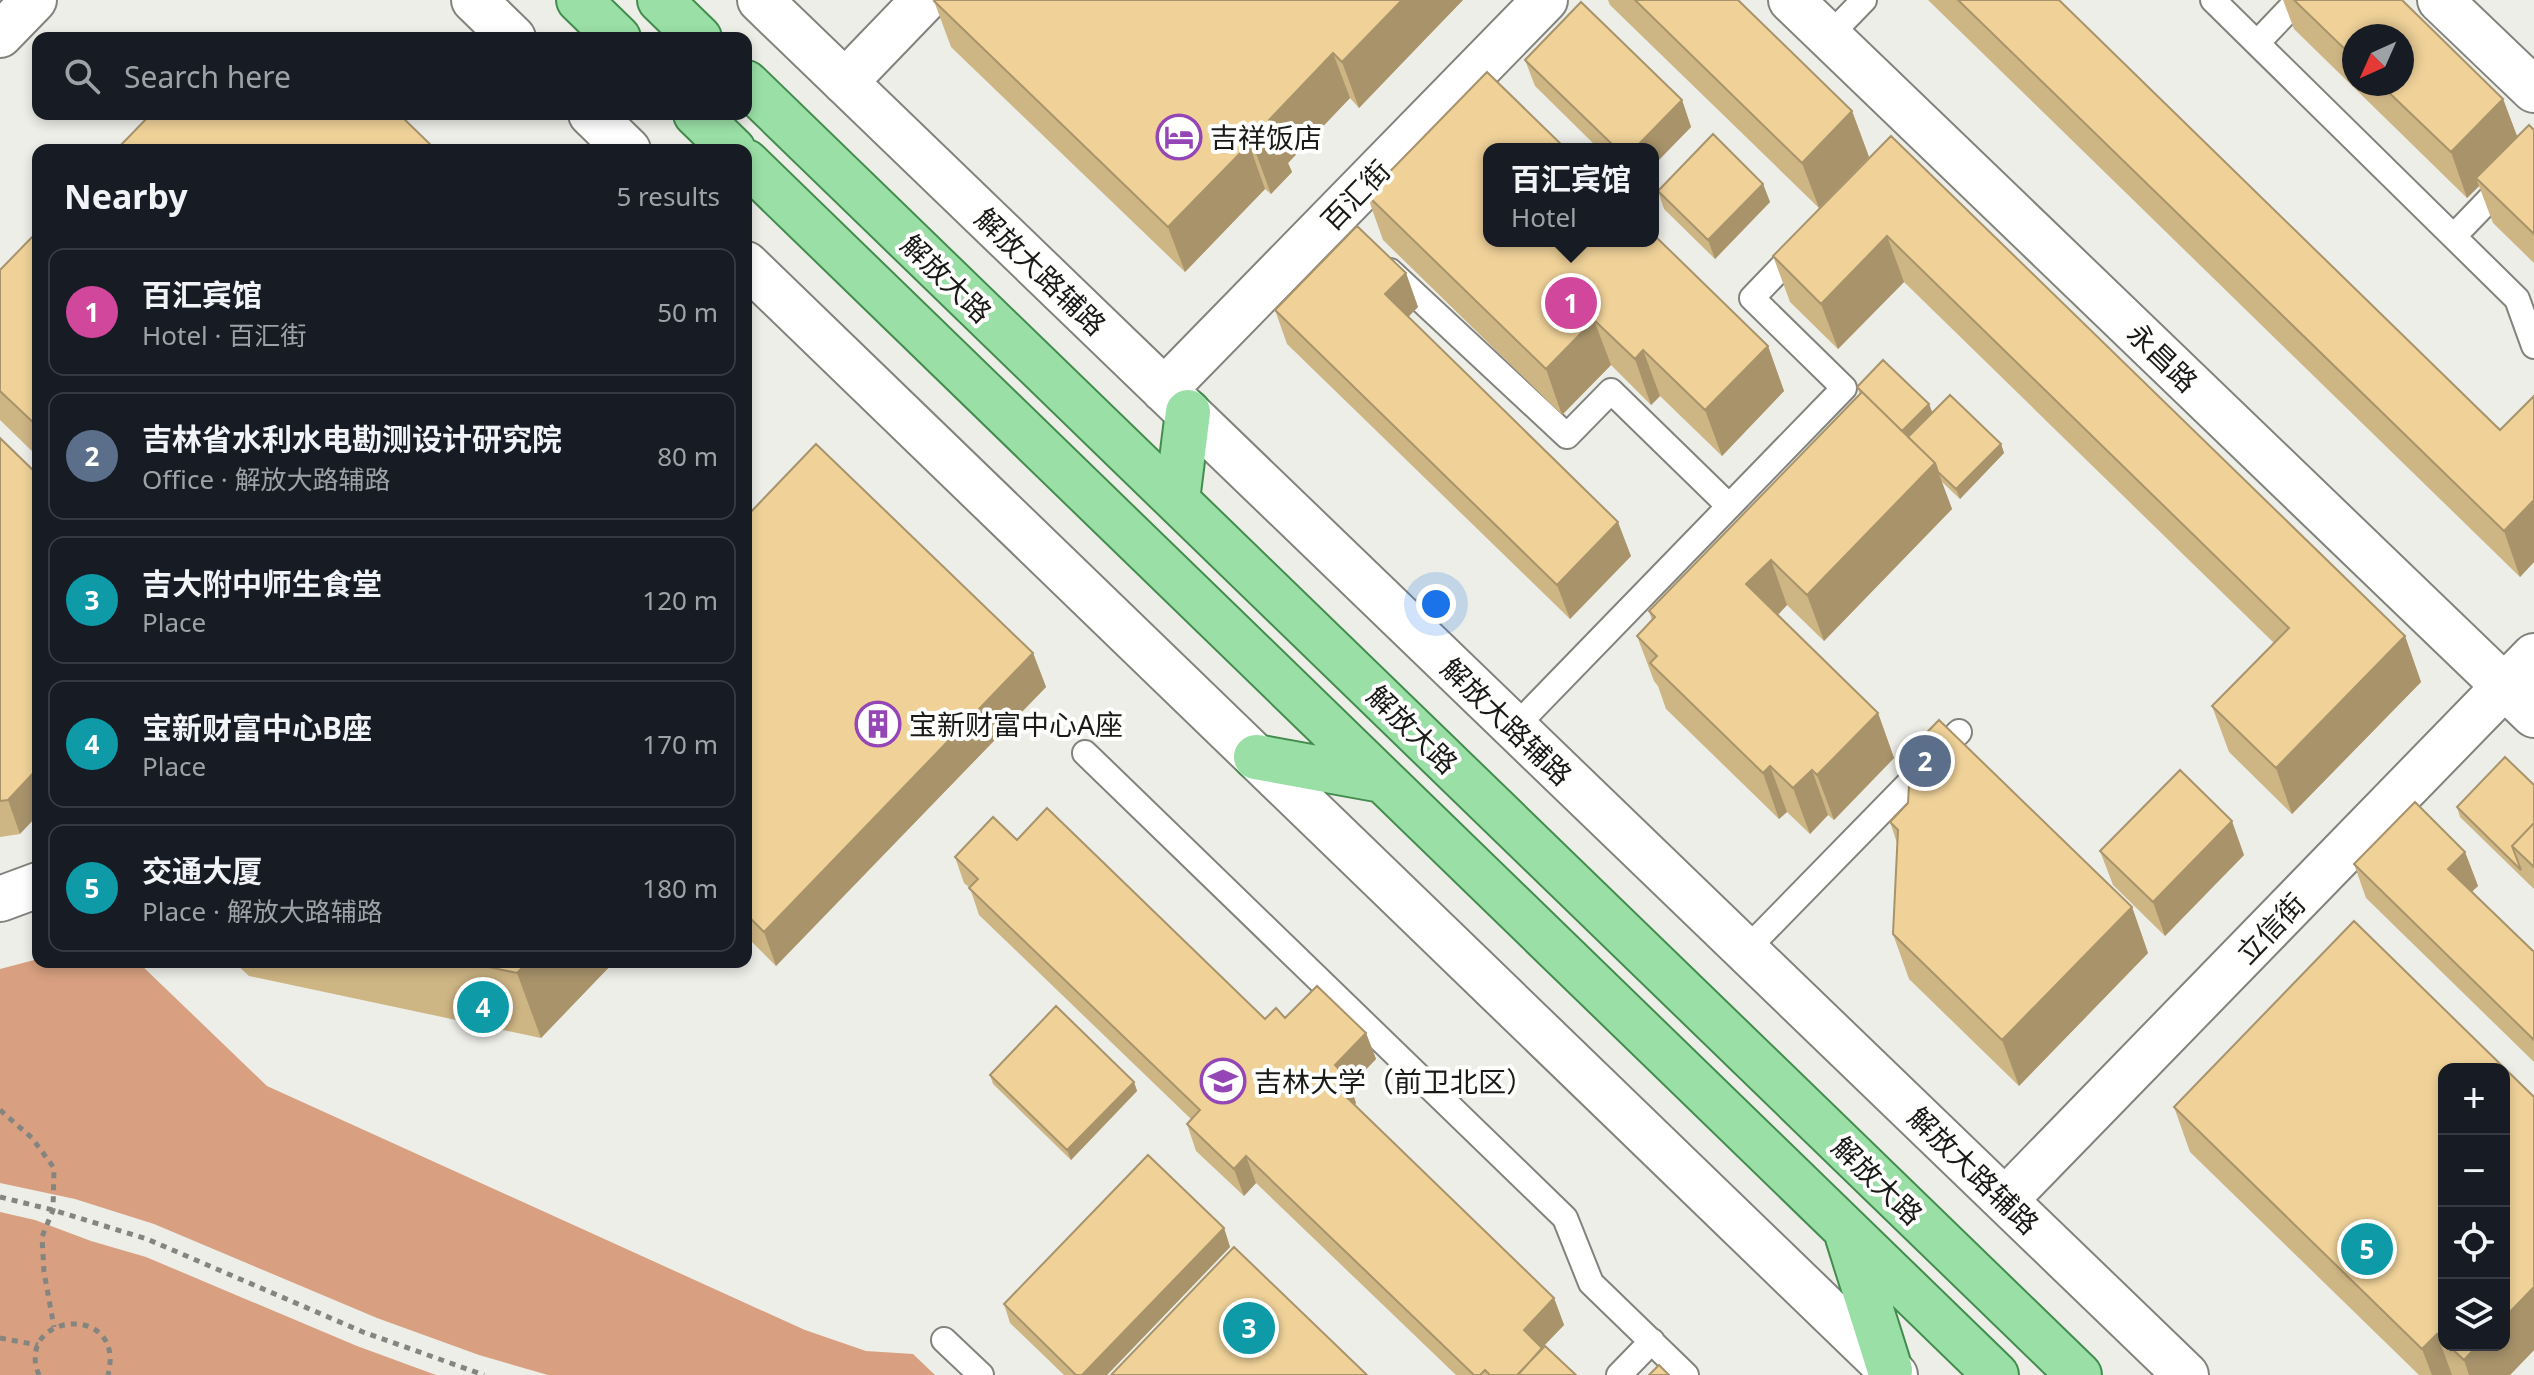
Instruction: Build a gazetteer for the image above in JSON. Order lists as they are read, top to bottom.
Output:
{
  "streets": {
    "main road": ["解放大路"],
    "street": [
      "百汇街",
      "解放大路辅路",
      "永昌路",
      "立信街"
    ]
  },
  "crossings": [
    ["百汇街", "解放大路辅路"],
    ["解放大路辅路", "立信街"],
    ["永昌路", "立信街"]
  ],
  "places": {
    "hotel": ["吉祥饭店"],
    "building": ["宝新财富中心A座"],
    "school or university": ["吉林大学（前卫北区）"]
  },
  "north": "bottom left",
  "page": {
    "search": "Search here",
    "popup": ["百汇宾馆", "Hotel"],
    "heading": ["Nearby", "5 results"],
    "list": [
      {
        "mark": "1",
        "name": "百汇宾馆",
        "note": "Hotel · 百汇街",
        "value": "50 m"
      },
      {
        "mark": "2",
        "name": "吉林省水利水电勘测设计研究院",
        "note": "Office · 解放大路辅路",
        "value": "80 m"
      },
      {
        "mark": "3",
        "name": "吉大附中师生食堂",
        "note": "Place",
        "value": "120 m"
      },
      {
        "mark": "4",
        "name": "宝新财富中心B座",
        "note": "Place",
        "value": "170 m"
      },
      {
        "mark": "5",
        "name": "交通大厦",
        "note": "Place · 解放大路辅路",
        "value": "180 m"
      }
    ],
    "pins": [
      "1",
      "2",
      "4",
      "5",
      "3"
    ],
    "map_buttons": ["+", "−"]
  }
}
